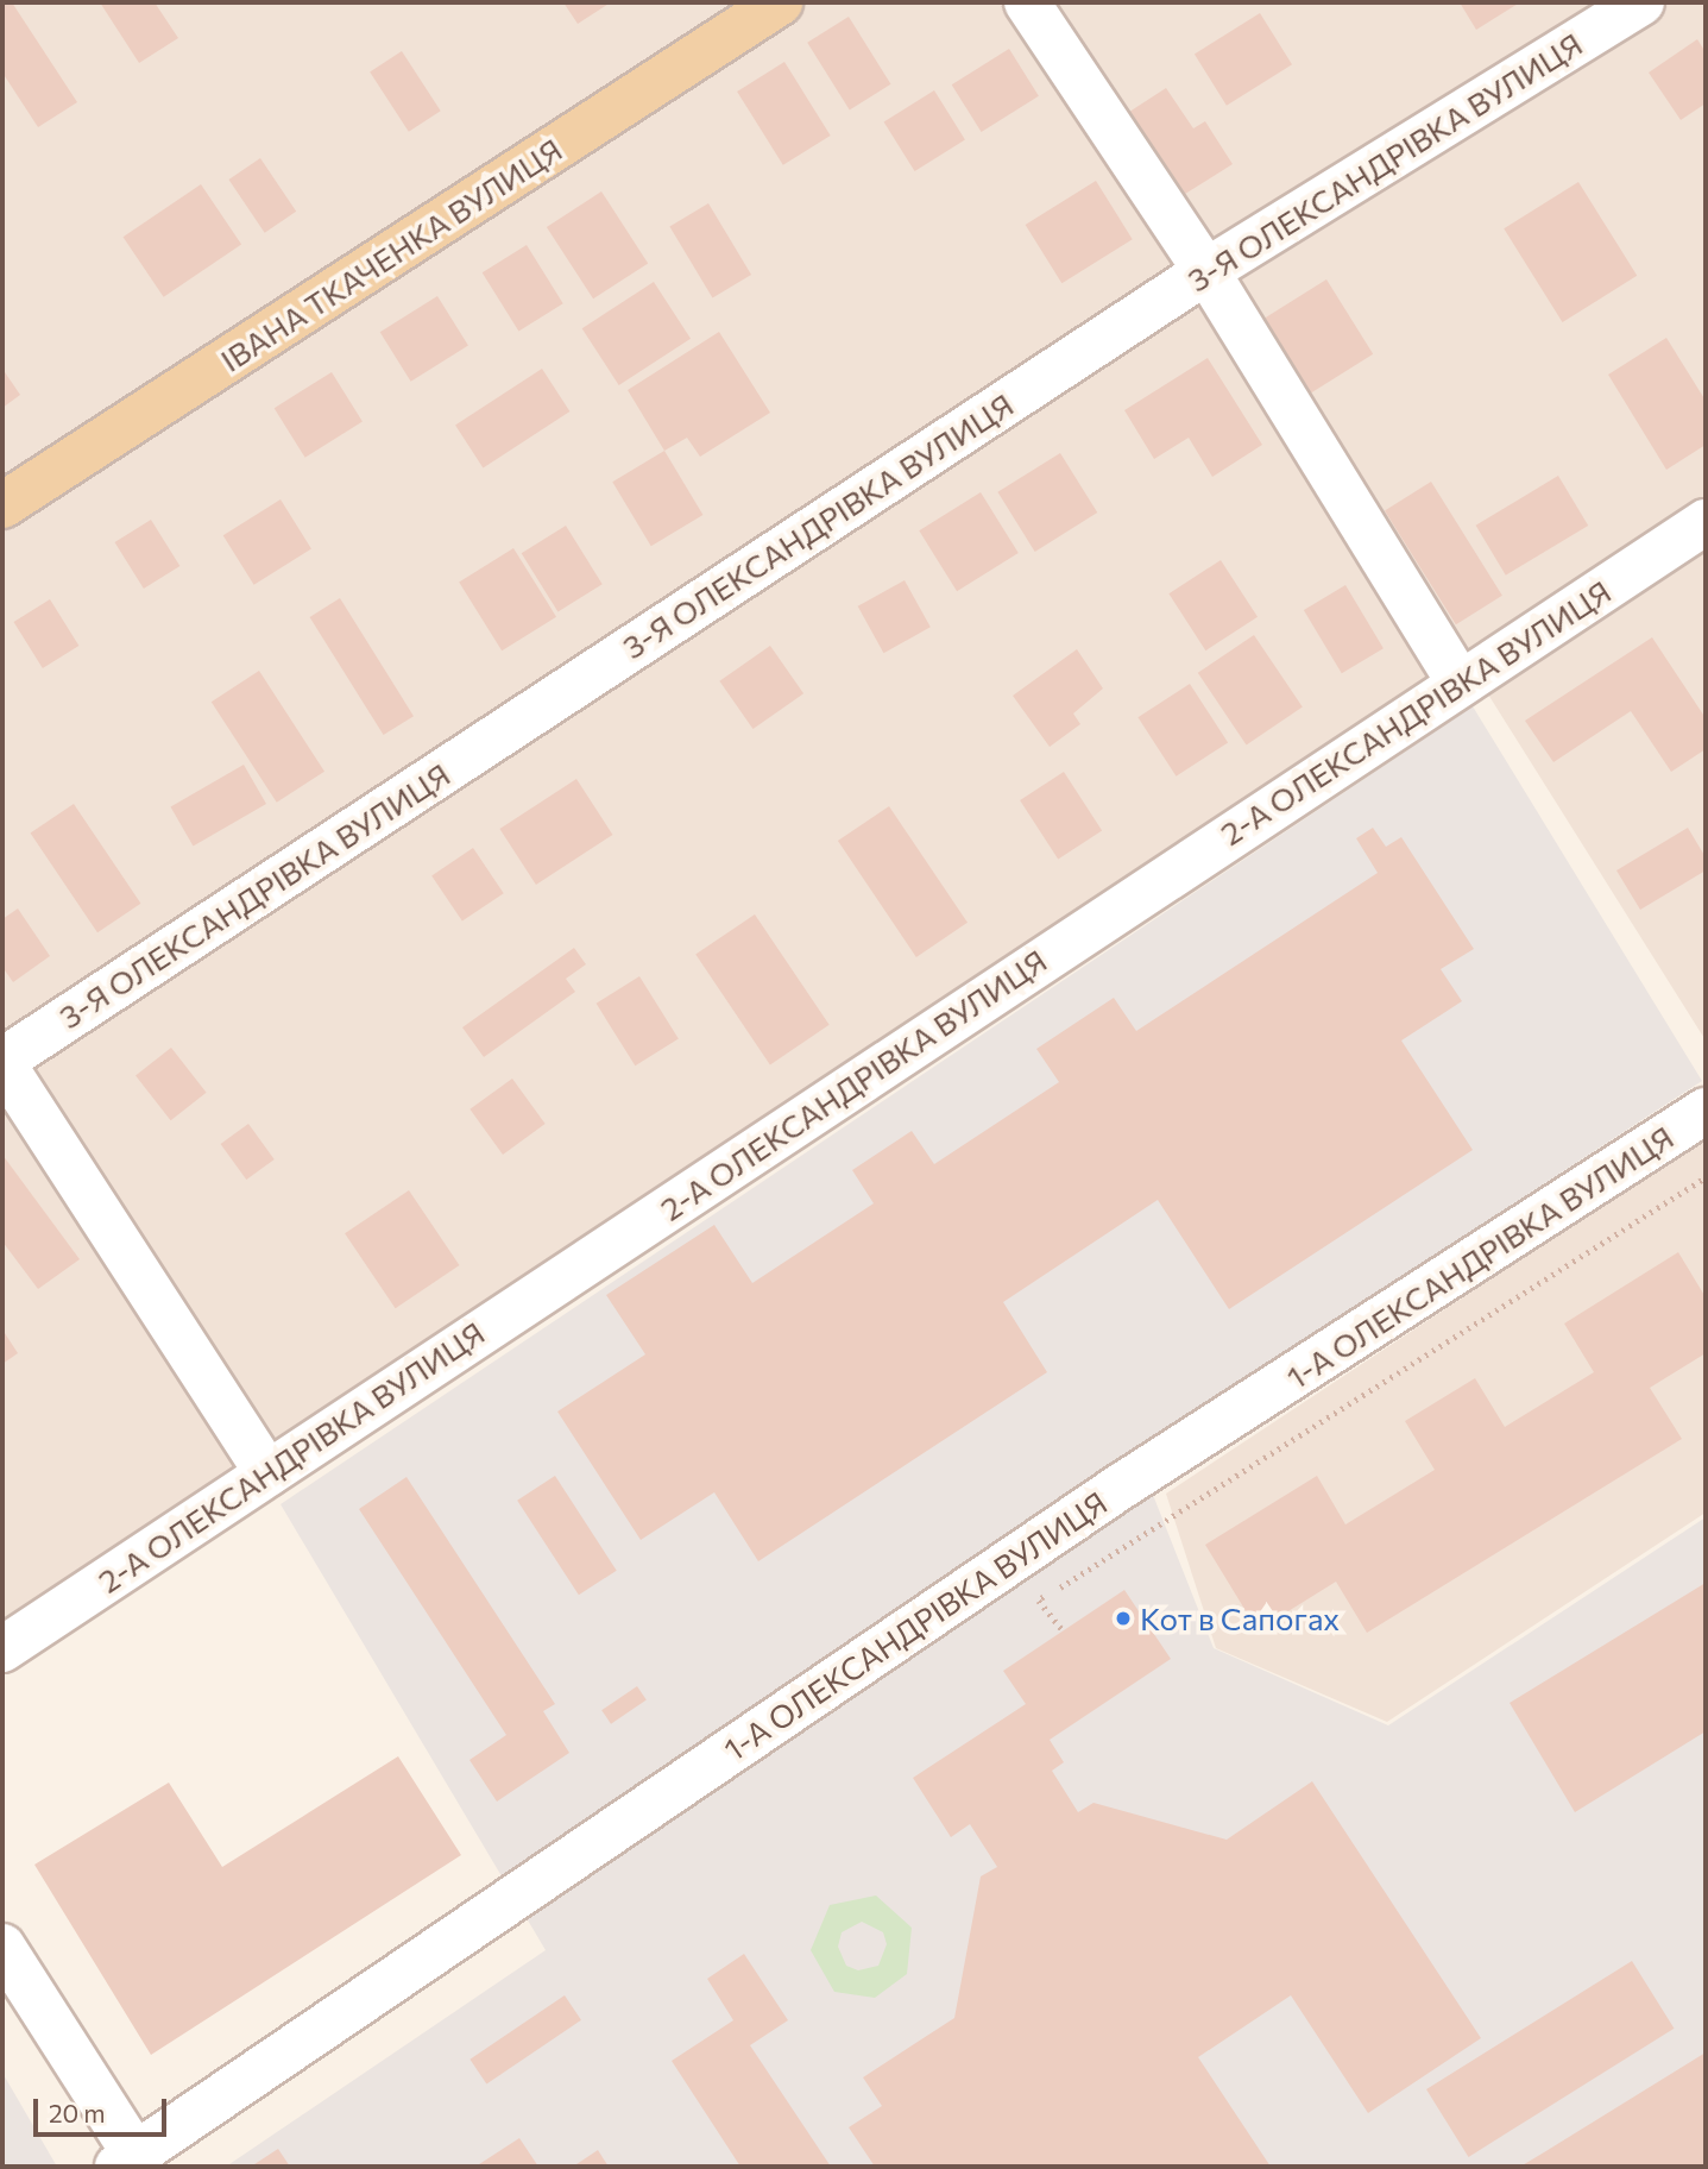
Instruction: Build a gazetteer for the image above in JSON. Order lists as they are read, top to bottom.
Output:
{
  "streets": {
    "main road": ["ІВАНА ТКАЧЕНКА ВУЛИЦЯ"],
    "street": ["3-Я ОЛЕКСАНДРІВКА ВУЛИЦЯ", "2-А ОЛЕКСАНДРІВКА ВУЛИЦЯ", "1-А ОЛЕКСАНДРІВКА ВУЛИЦЯ"]
  },
  "places": ["Кот в Сапогах"],
  "scale_bar": "20 m"
}
